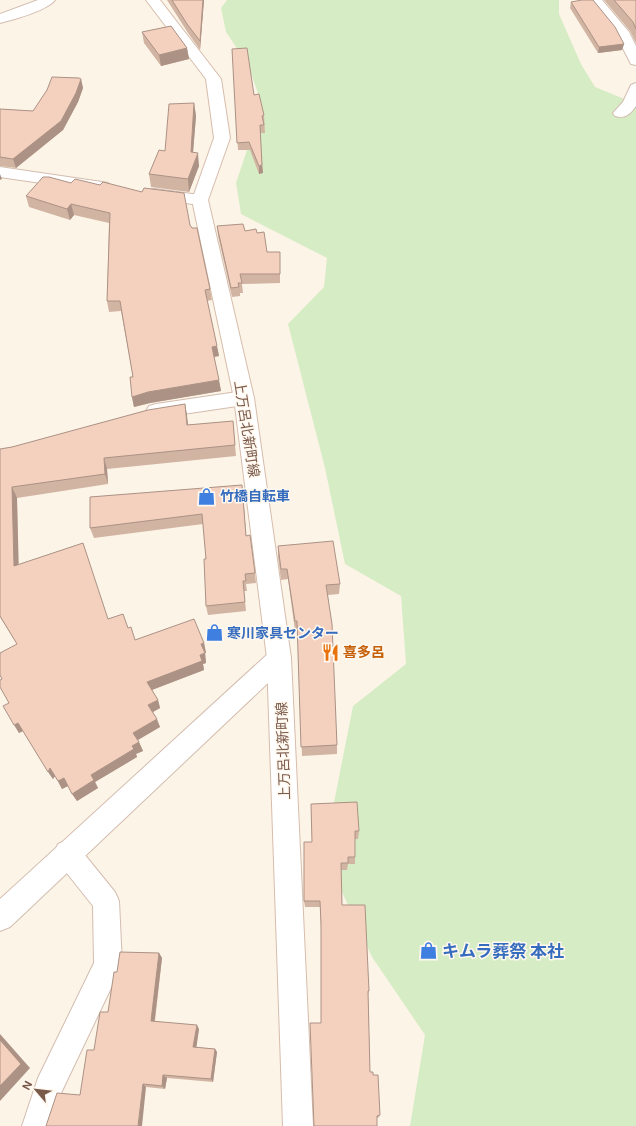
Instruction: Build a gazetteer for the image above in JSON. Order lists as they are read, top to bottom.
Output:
{
  "streets": {
    "main road": ["上万呂北新町線"]
  },
  "places": {
    "shop": ["竹橋自転車", "寒川家具センター", "キムラ葬祭 本社"],
    "restaurant": ["喜多呂"]
  },
  "north": "top left"
}
